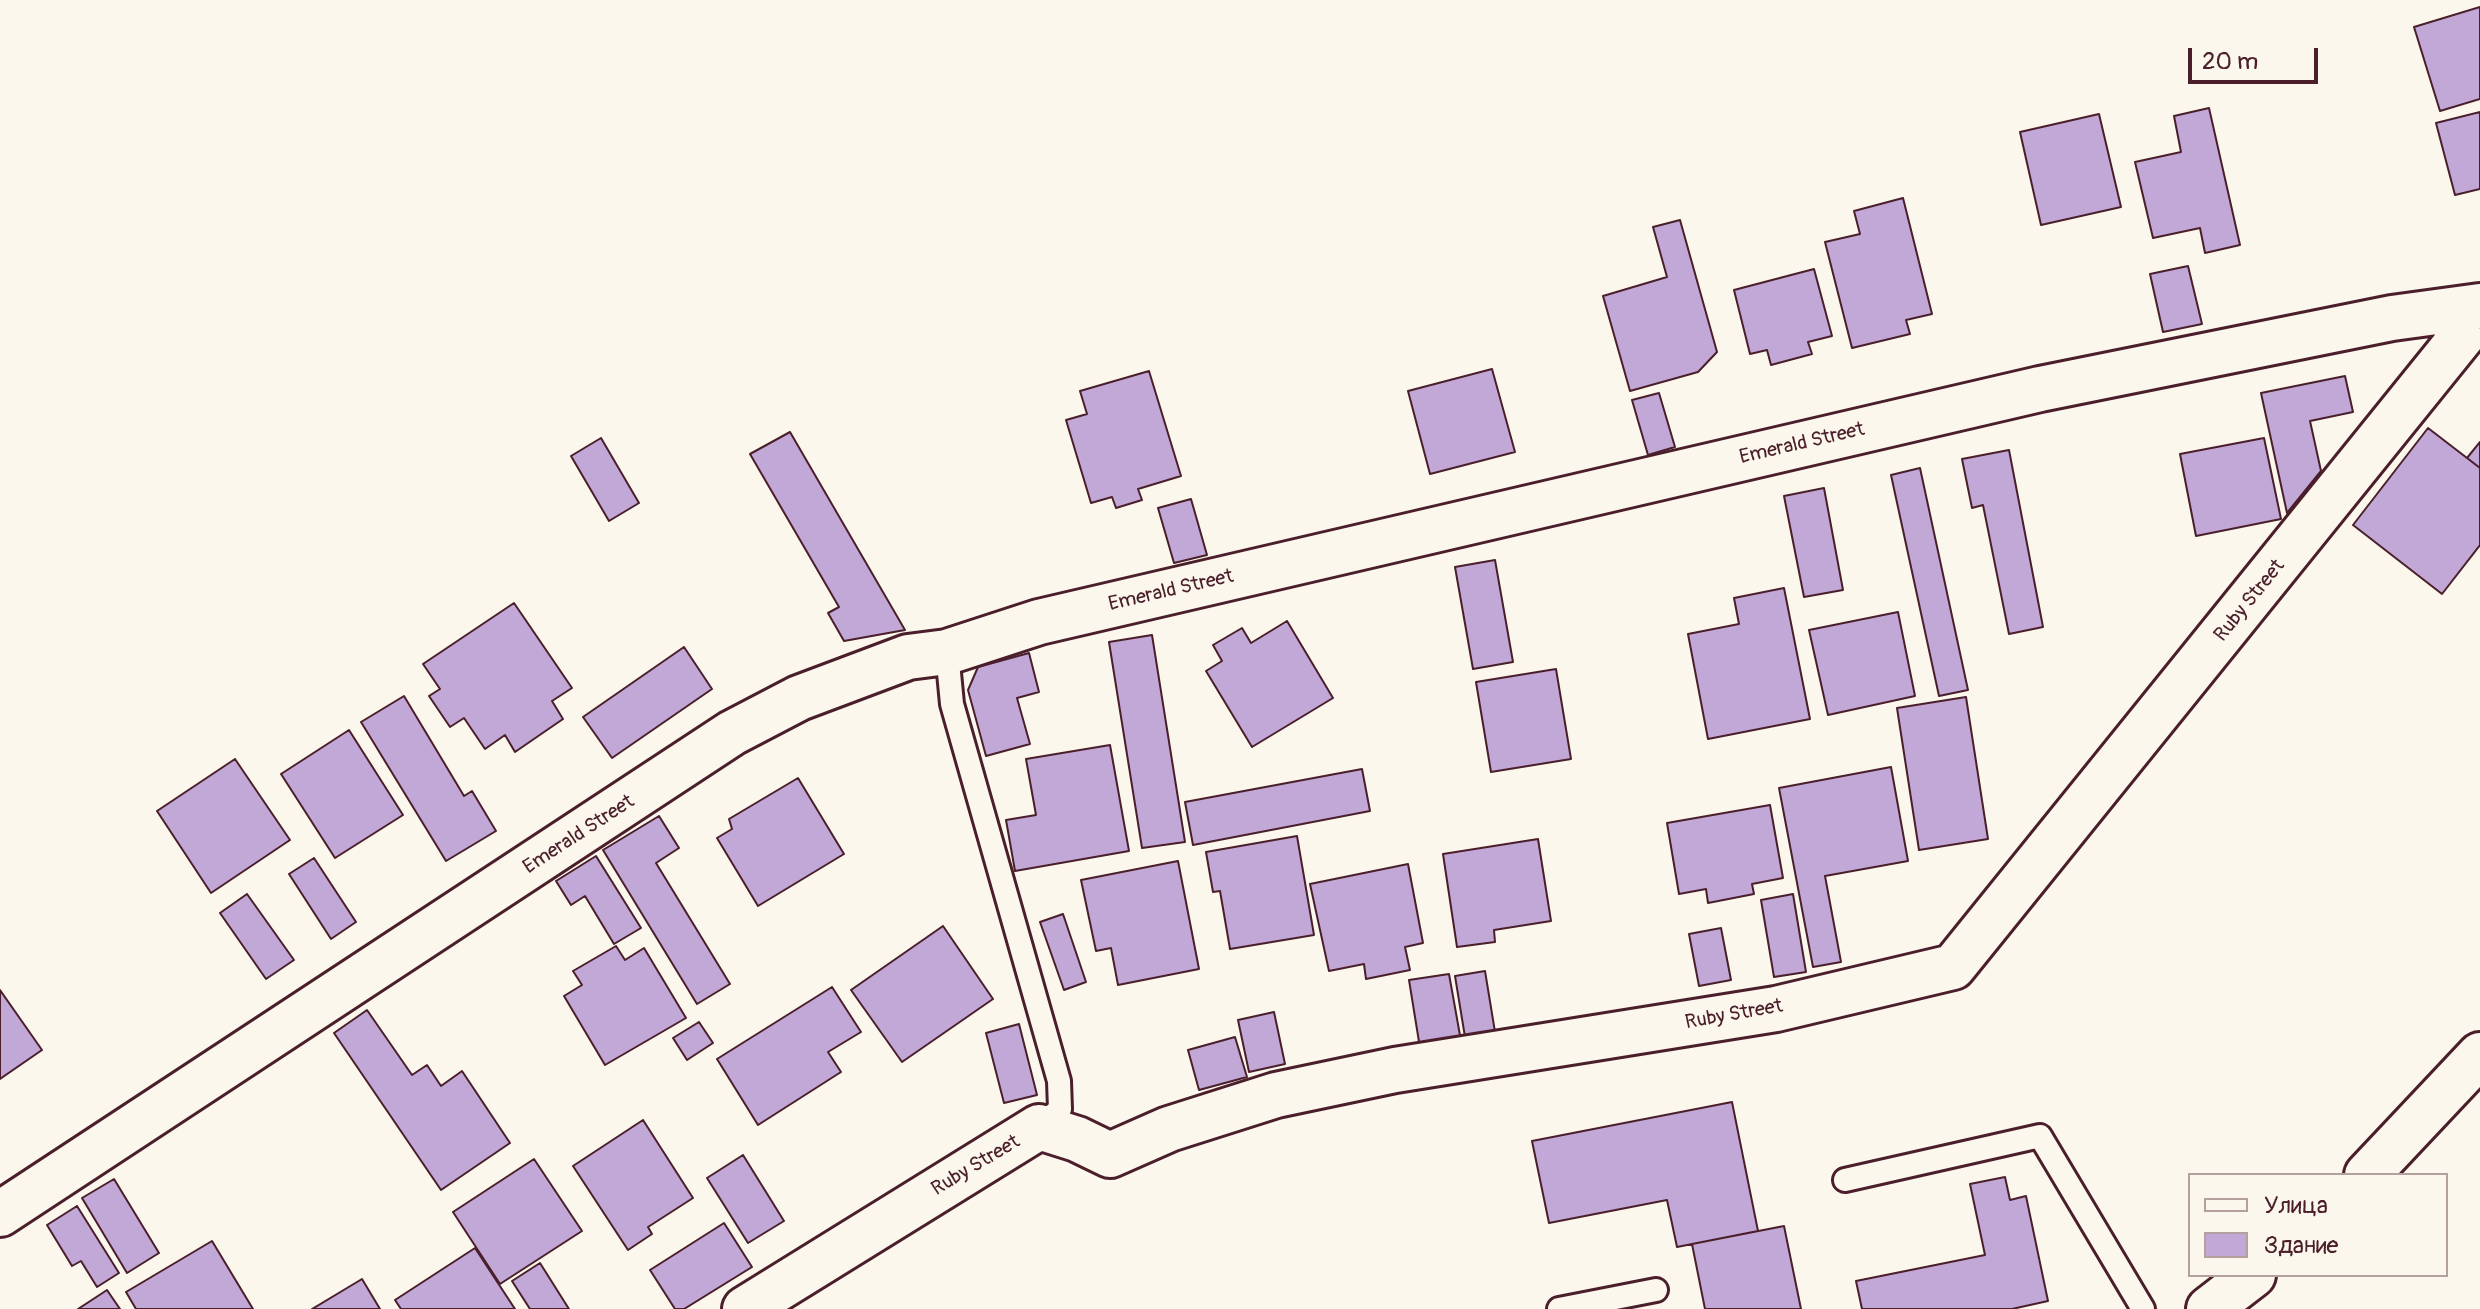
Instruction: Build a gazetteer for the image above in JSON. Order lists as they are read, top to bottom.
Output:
{
  "streets": {
    "street": ["Emerald Street", "Ruby Street"]
  },
  "legend": ["Улица", "Здание"],
  "scale_bar": "20 m"
}
